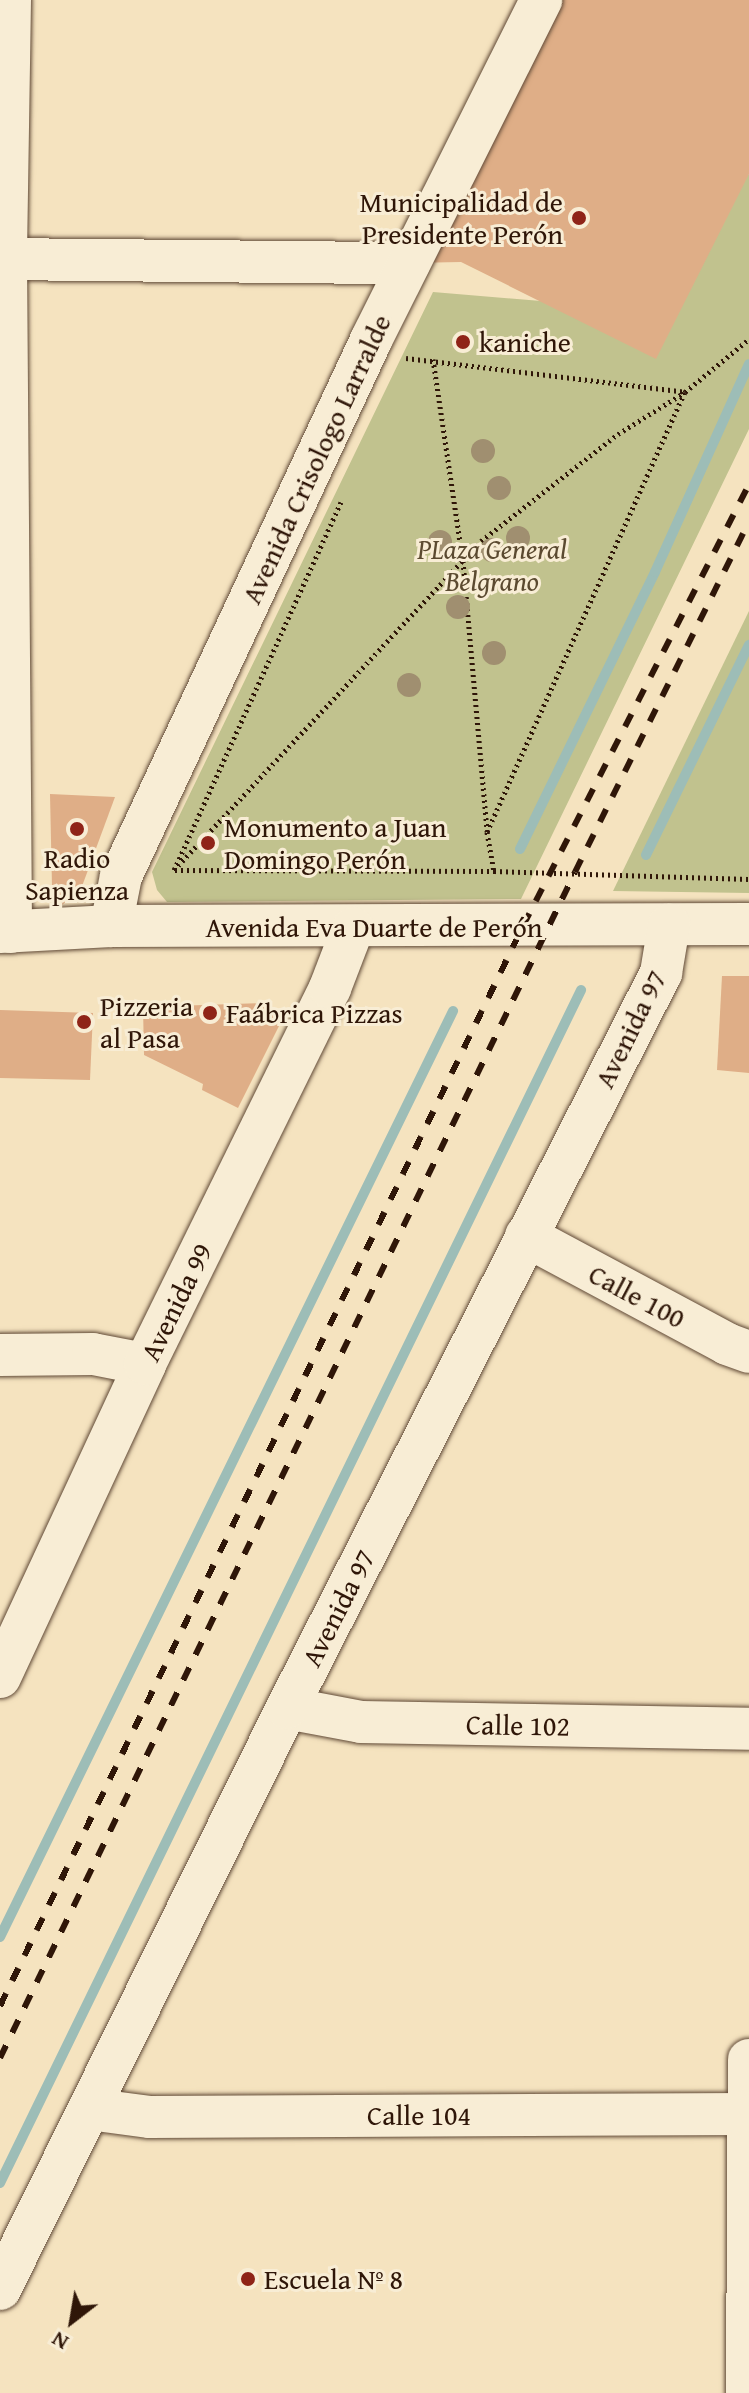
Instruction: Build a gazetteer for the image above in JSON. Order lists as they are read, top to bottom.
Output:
{
  "streets": {
    "street": [
      "Avenida Crisologo Larralde",
      "Avenida Eva Duarte de Perón",
      "Avenida 97",
      "Calle 100",
      "Avenida 99",
      "Calle 102",
      "Calle 104"
    ]
  },
  "crossings": [
    ["Avenida Crisologo Larralde", "Avenida Eva Duarte de Perón"],
    ["Avenida Eva Duarte de Perón", "Avenida 97"],
    ["Avenida Eva Duarte de Perón", "Avenida 99"],
    ["Avenida 97", "Calle 100"],
    ["Avenida 97", "Calle 102"],
    ["Avenida 97", "Calle 104"]
  ],
  "parks": ["PLaza General Belgrano"],
  "places": [
    "Municipalidad de Presidente Perón",
    "kaniche",
    "Radio Sapienza",
    "Monumento a Juan Domingo Perón",
    "Faábrica Pizzas",
    "Pizzeria al Pasa",
    "Escuela Nº 8"
  ],
  "north": "bottom left"
}
